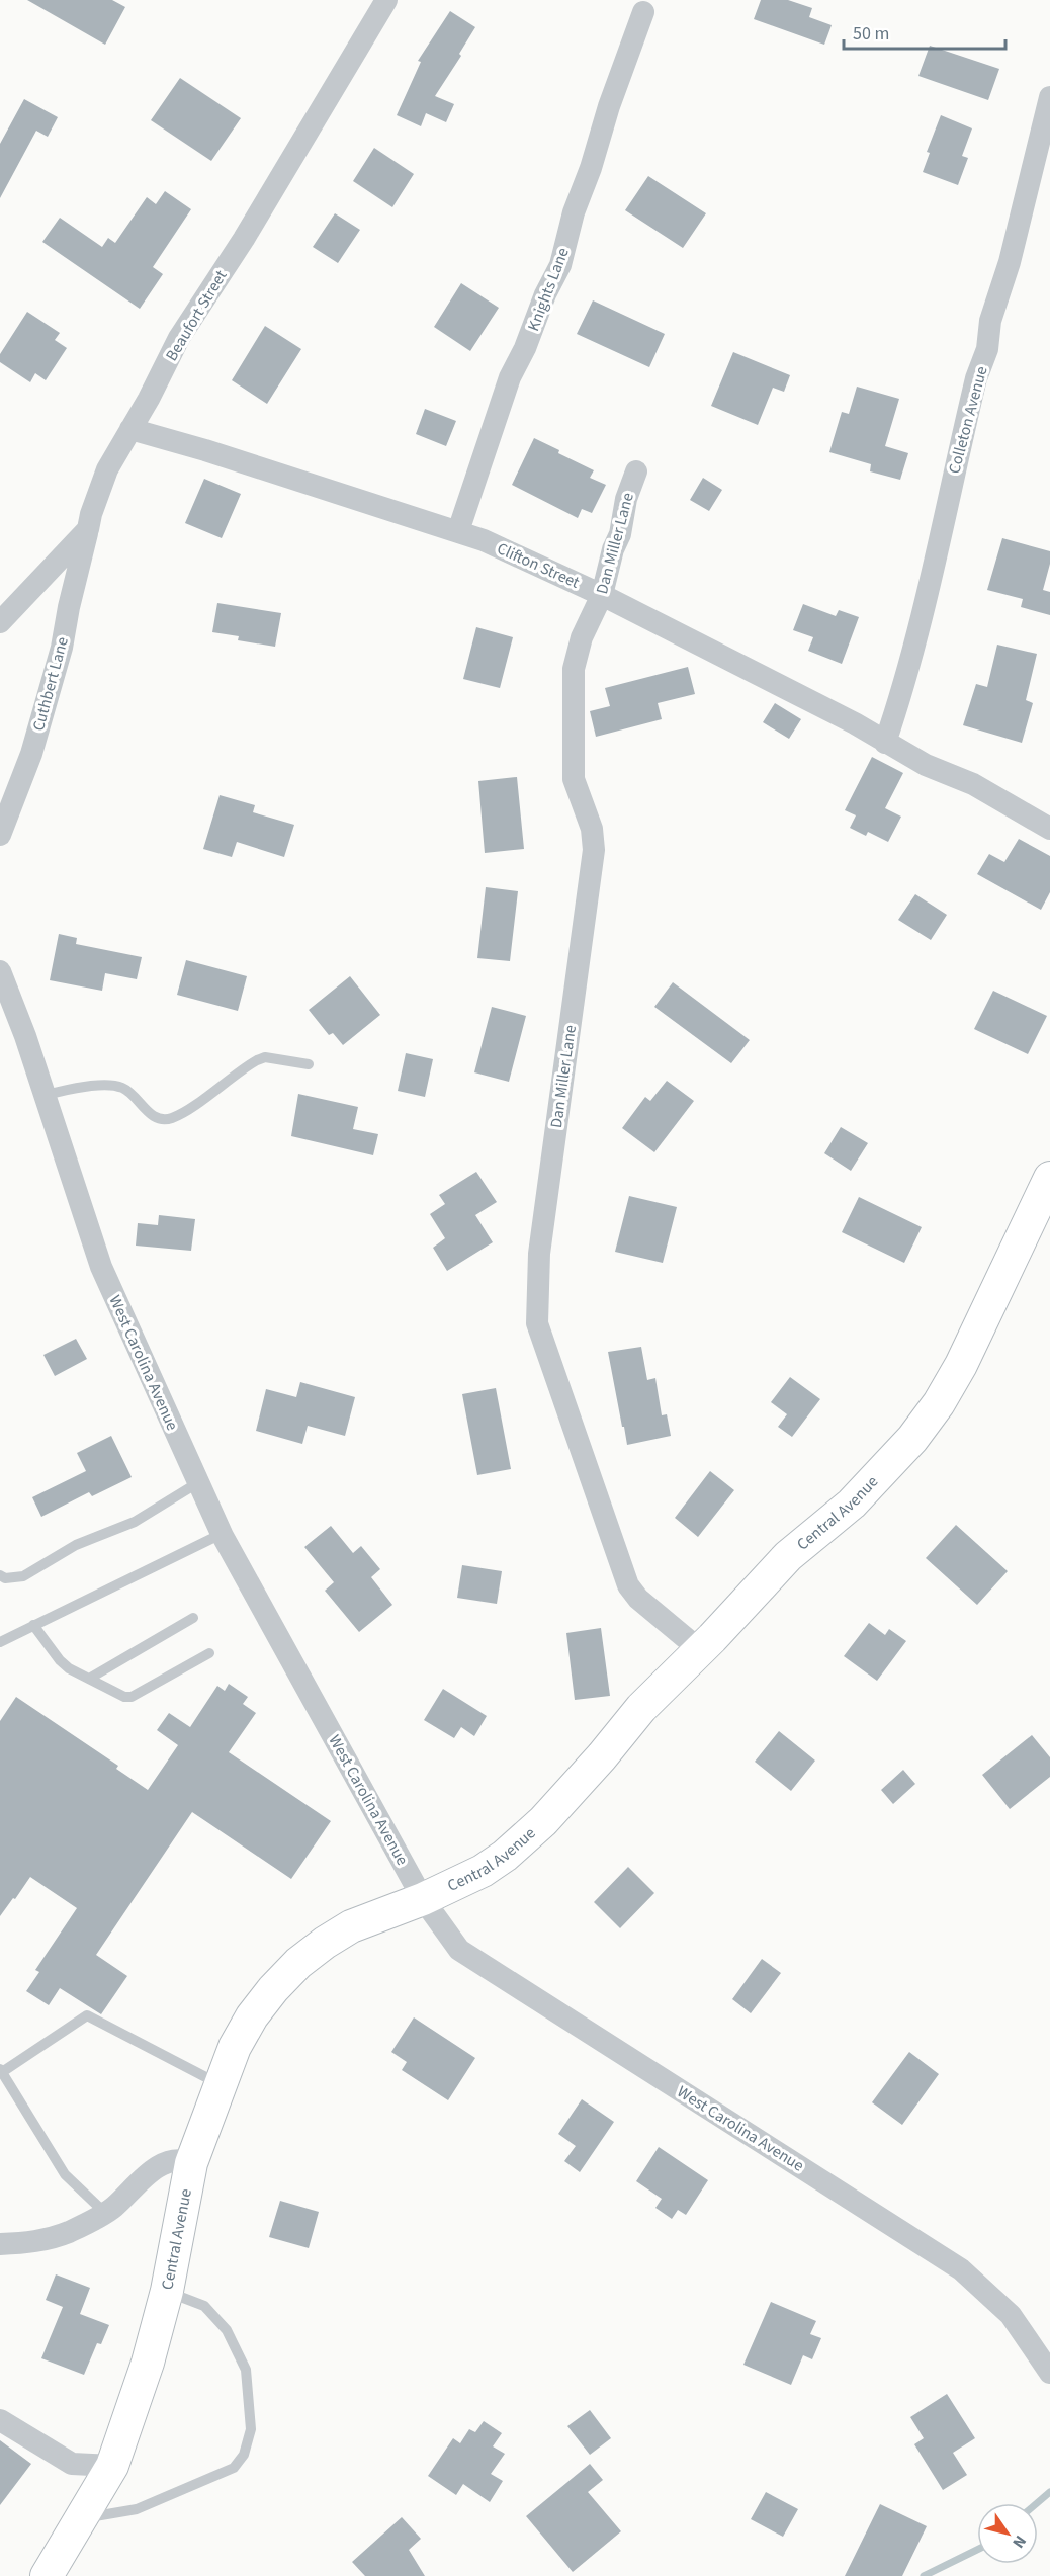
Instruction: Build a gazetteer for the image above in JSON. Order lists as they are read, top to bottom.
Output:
{
  "streets": {
    "street": [
      "Knights Lane",
      "Beaufort Street",
      "Colleton Avenue",
      "Dan Miller Lane",
      "Clifton Street",
      "Cuthbert Lane",
      "West Carolina Avenue",
      "Central Avenue"
    ]
  },
  "crossings": [
    ["Knights Lane", "Clifton Street"],
    ["Beaufort Street", "Clifton Street"],
    ["Beaufort Street", "Cuthbert Lane"],
    ["Colleton Avenue", "Clifton Street"],
    ["Dan Miller Lane", "Clifton Street"],
    ["Dan Miller Lane", "Central Avenue"],
    ["West Carolina Avenue", "Central Avenue"]
  ],
  "scale_bar": "50 m",
  "north": "bottom right"
}
